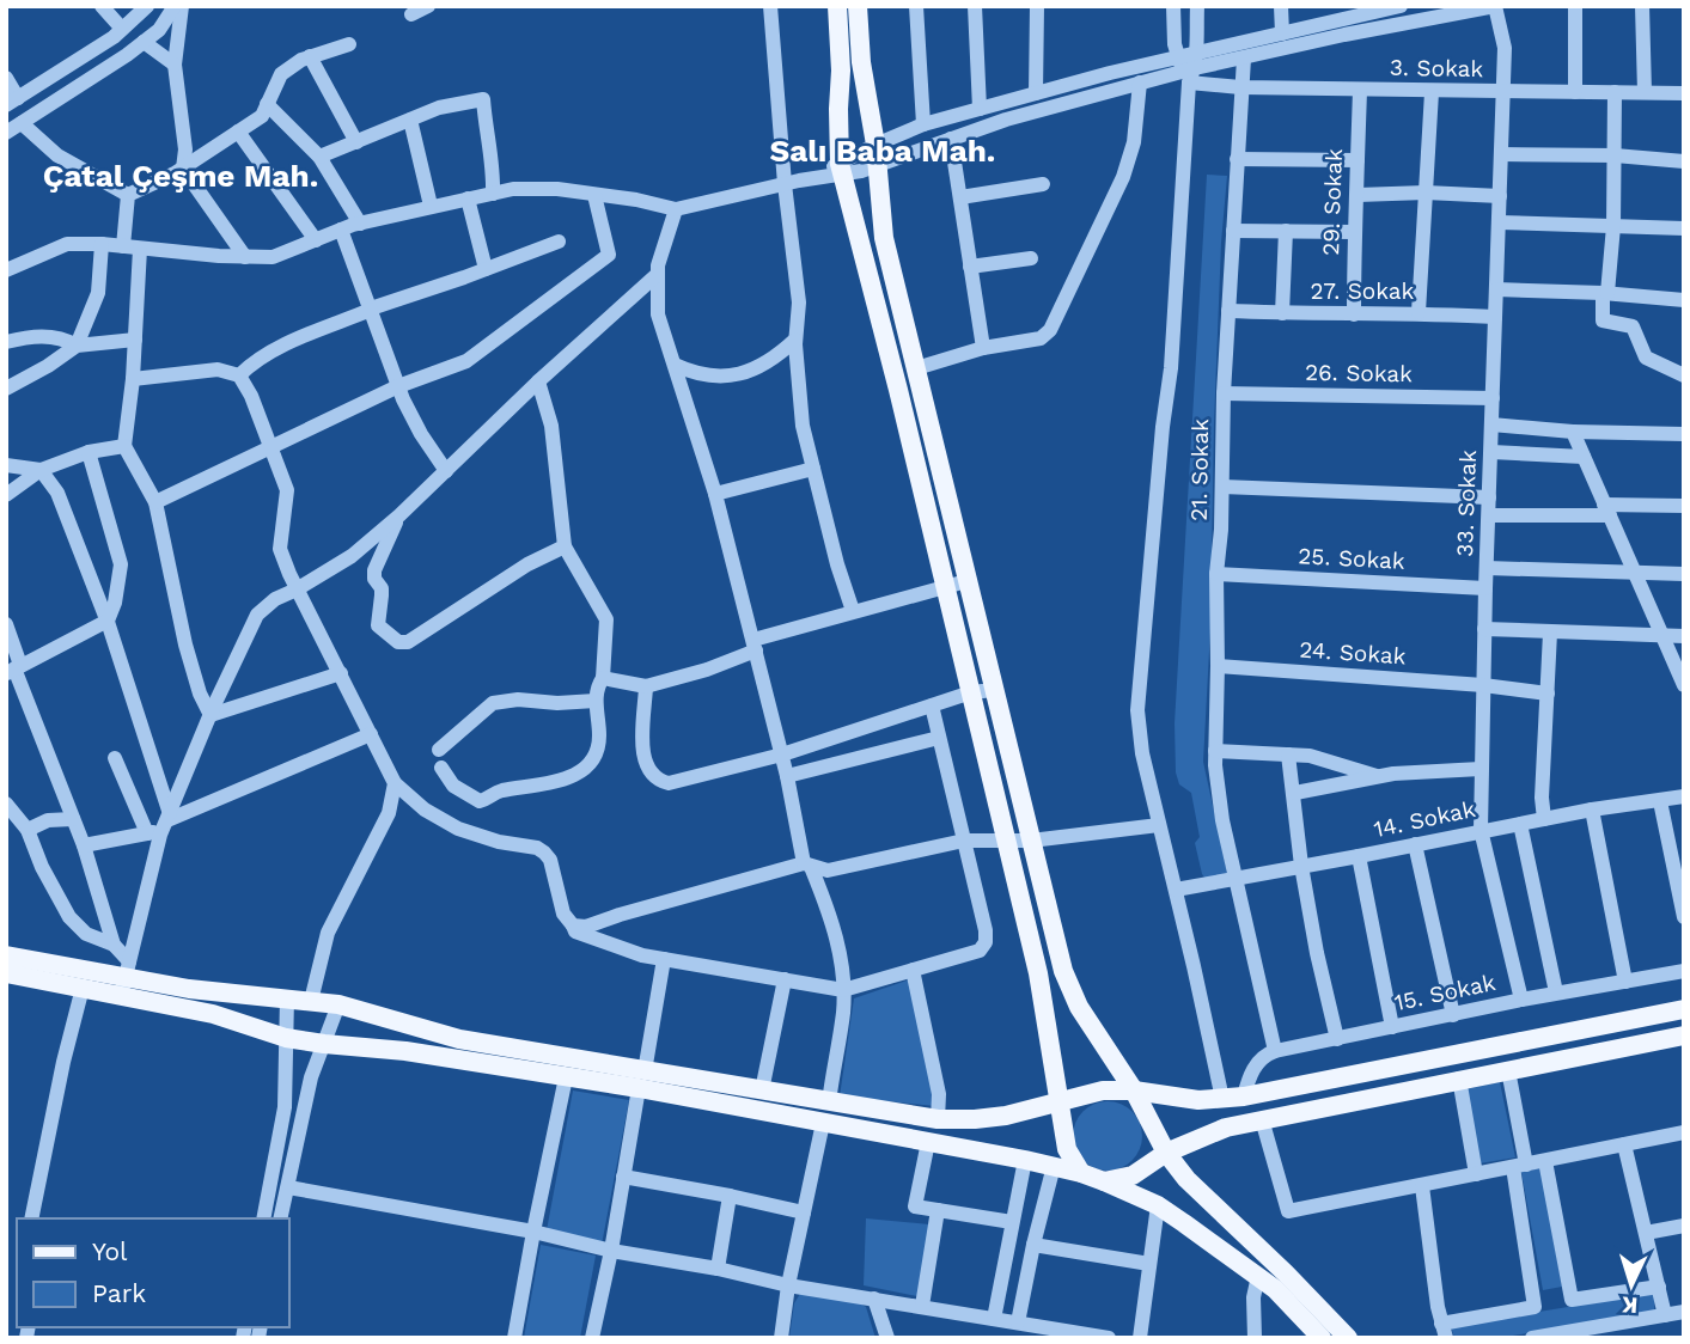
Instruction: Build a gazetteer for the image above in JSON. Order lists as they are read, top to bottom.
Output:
{
  "streets": {
    "street": [
      "3. Sokak",
      "29. Sokak",
      "27. Sokak",
      "26. Sokak",
      "21. Sokak",
      "33. Sokak",
      "25. Sokak",
      "24. Sokak",
      "14. Sokak",
      "15. Sokak"
    ]
  },
  "crossings": [
    ["3. Sokak", "29. Sokak"],
    ["3. Sokak", "21. Sokak"],
    ["3. Sokak", "33. Sokak"],
    ["29. Sokak", "27. Sokak"],
    ["27. Sokak", "21. Sokak"],
    ["27. Sokak", "33. Sokak"],
    ["26. Sokak", "21. Sokak"],
    ["26. Sokak", "33. Sokak"],
    ["21. Sokak", "25. Sokak"],
    ["21. Sokak", "24. Sokak"],
    ["21. Sokak", "14. Sokak"],
    ["21. Sokak", "15. Sokak"],
    ["33. Sokak", "25. Sokak"],
    ["33. Sokak", "24. Sokak"],
    ["33. Sokak", "14. Sokak"],
    ["33. Sokak", "15. Sokak"]
  ],
  "districts": ["Salı Baba Mah.", "Çatal Çeşme Mah."],
  "legend": ["Yol", "Park"],
  "north": "bottom"
}
